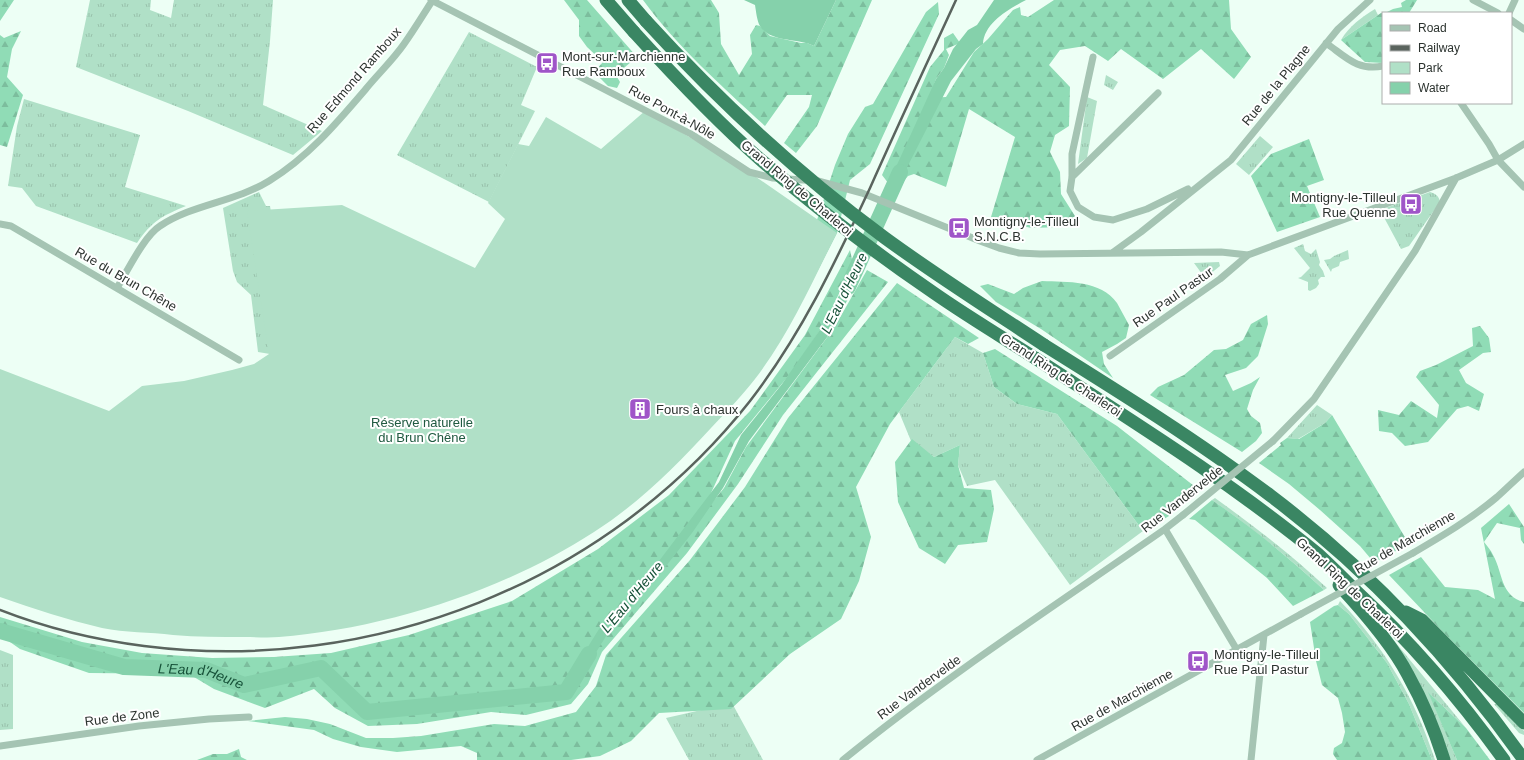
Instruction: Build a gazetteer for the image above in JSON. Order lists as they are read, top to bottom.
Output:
{
  "streets": {
    "highway": ["Grand Ring de Charleroi"],
    "street": [
      "Rue Edmond Ramboux",
      "Rue de la Plagne",
      "Rue Pont-à-Nôle",
      "Rue du Brun Chêne",
      "Rue Paul Pastur",
      "Rue Vandervelde",
      "Rue de Marchienne",
      "Rue de Zone"
    ]
  },
  "crossings": [
    ["Rue Edmond Ramboux", "Rue Pont-à-Nôle"],
    ["Rue Edmond Ramboux", "Rue du Brun Chêne"],
    ["Rue de la Plagne", "Rue Pont-à-Nôle"],
    ["Rue Pont-à-Nôle", "Rue Paul Pastur"]
  ],
  "water": ["L'Eau d'Heure"],
  "parks": ["Réserve naturelle du Brun Chêne"],
  "places": {
    "bus stop": [
      "Mont-sur-Marchienne Rue Ramboux",
      "Montigny-le-Tilleul Rue Quenne",
      "Montigny-le-Tilleul S.N.C.B.",
      "Montigny-le-Tilleul Rue Paul Pastur"
    ],
    "building": ["Fours à chaux"]
  },
  "legend": [
    "Road",
    "Railway",
    "Park",
    "Water"
  ]
}
